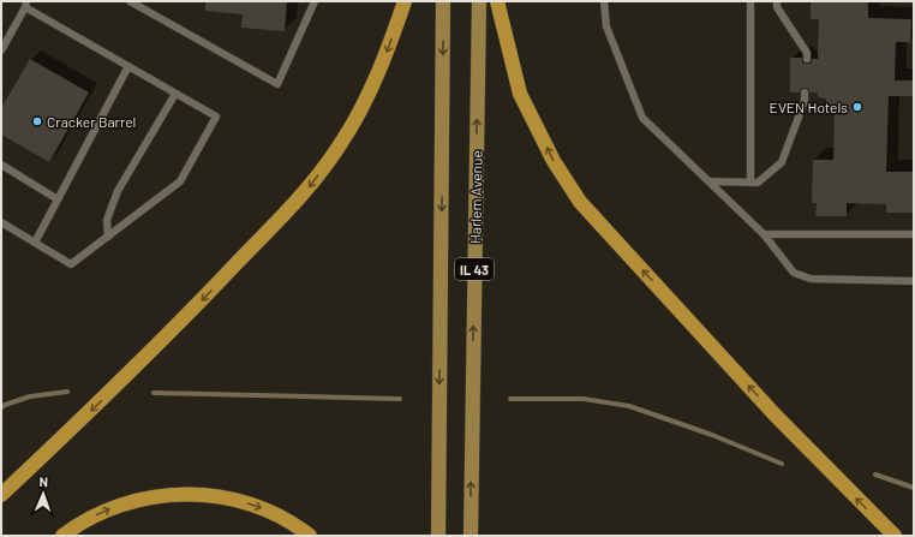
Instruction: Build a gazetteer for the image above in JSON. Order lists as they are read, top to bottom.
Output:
{
  "streets": {
    "main road": ["Harlem Avenue", "IL 43"]
  },
  "places": ["EVEN Hotels", "Cracker Barrel"],
  "north": "top"
}
